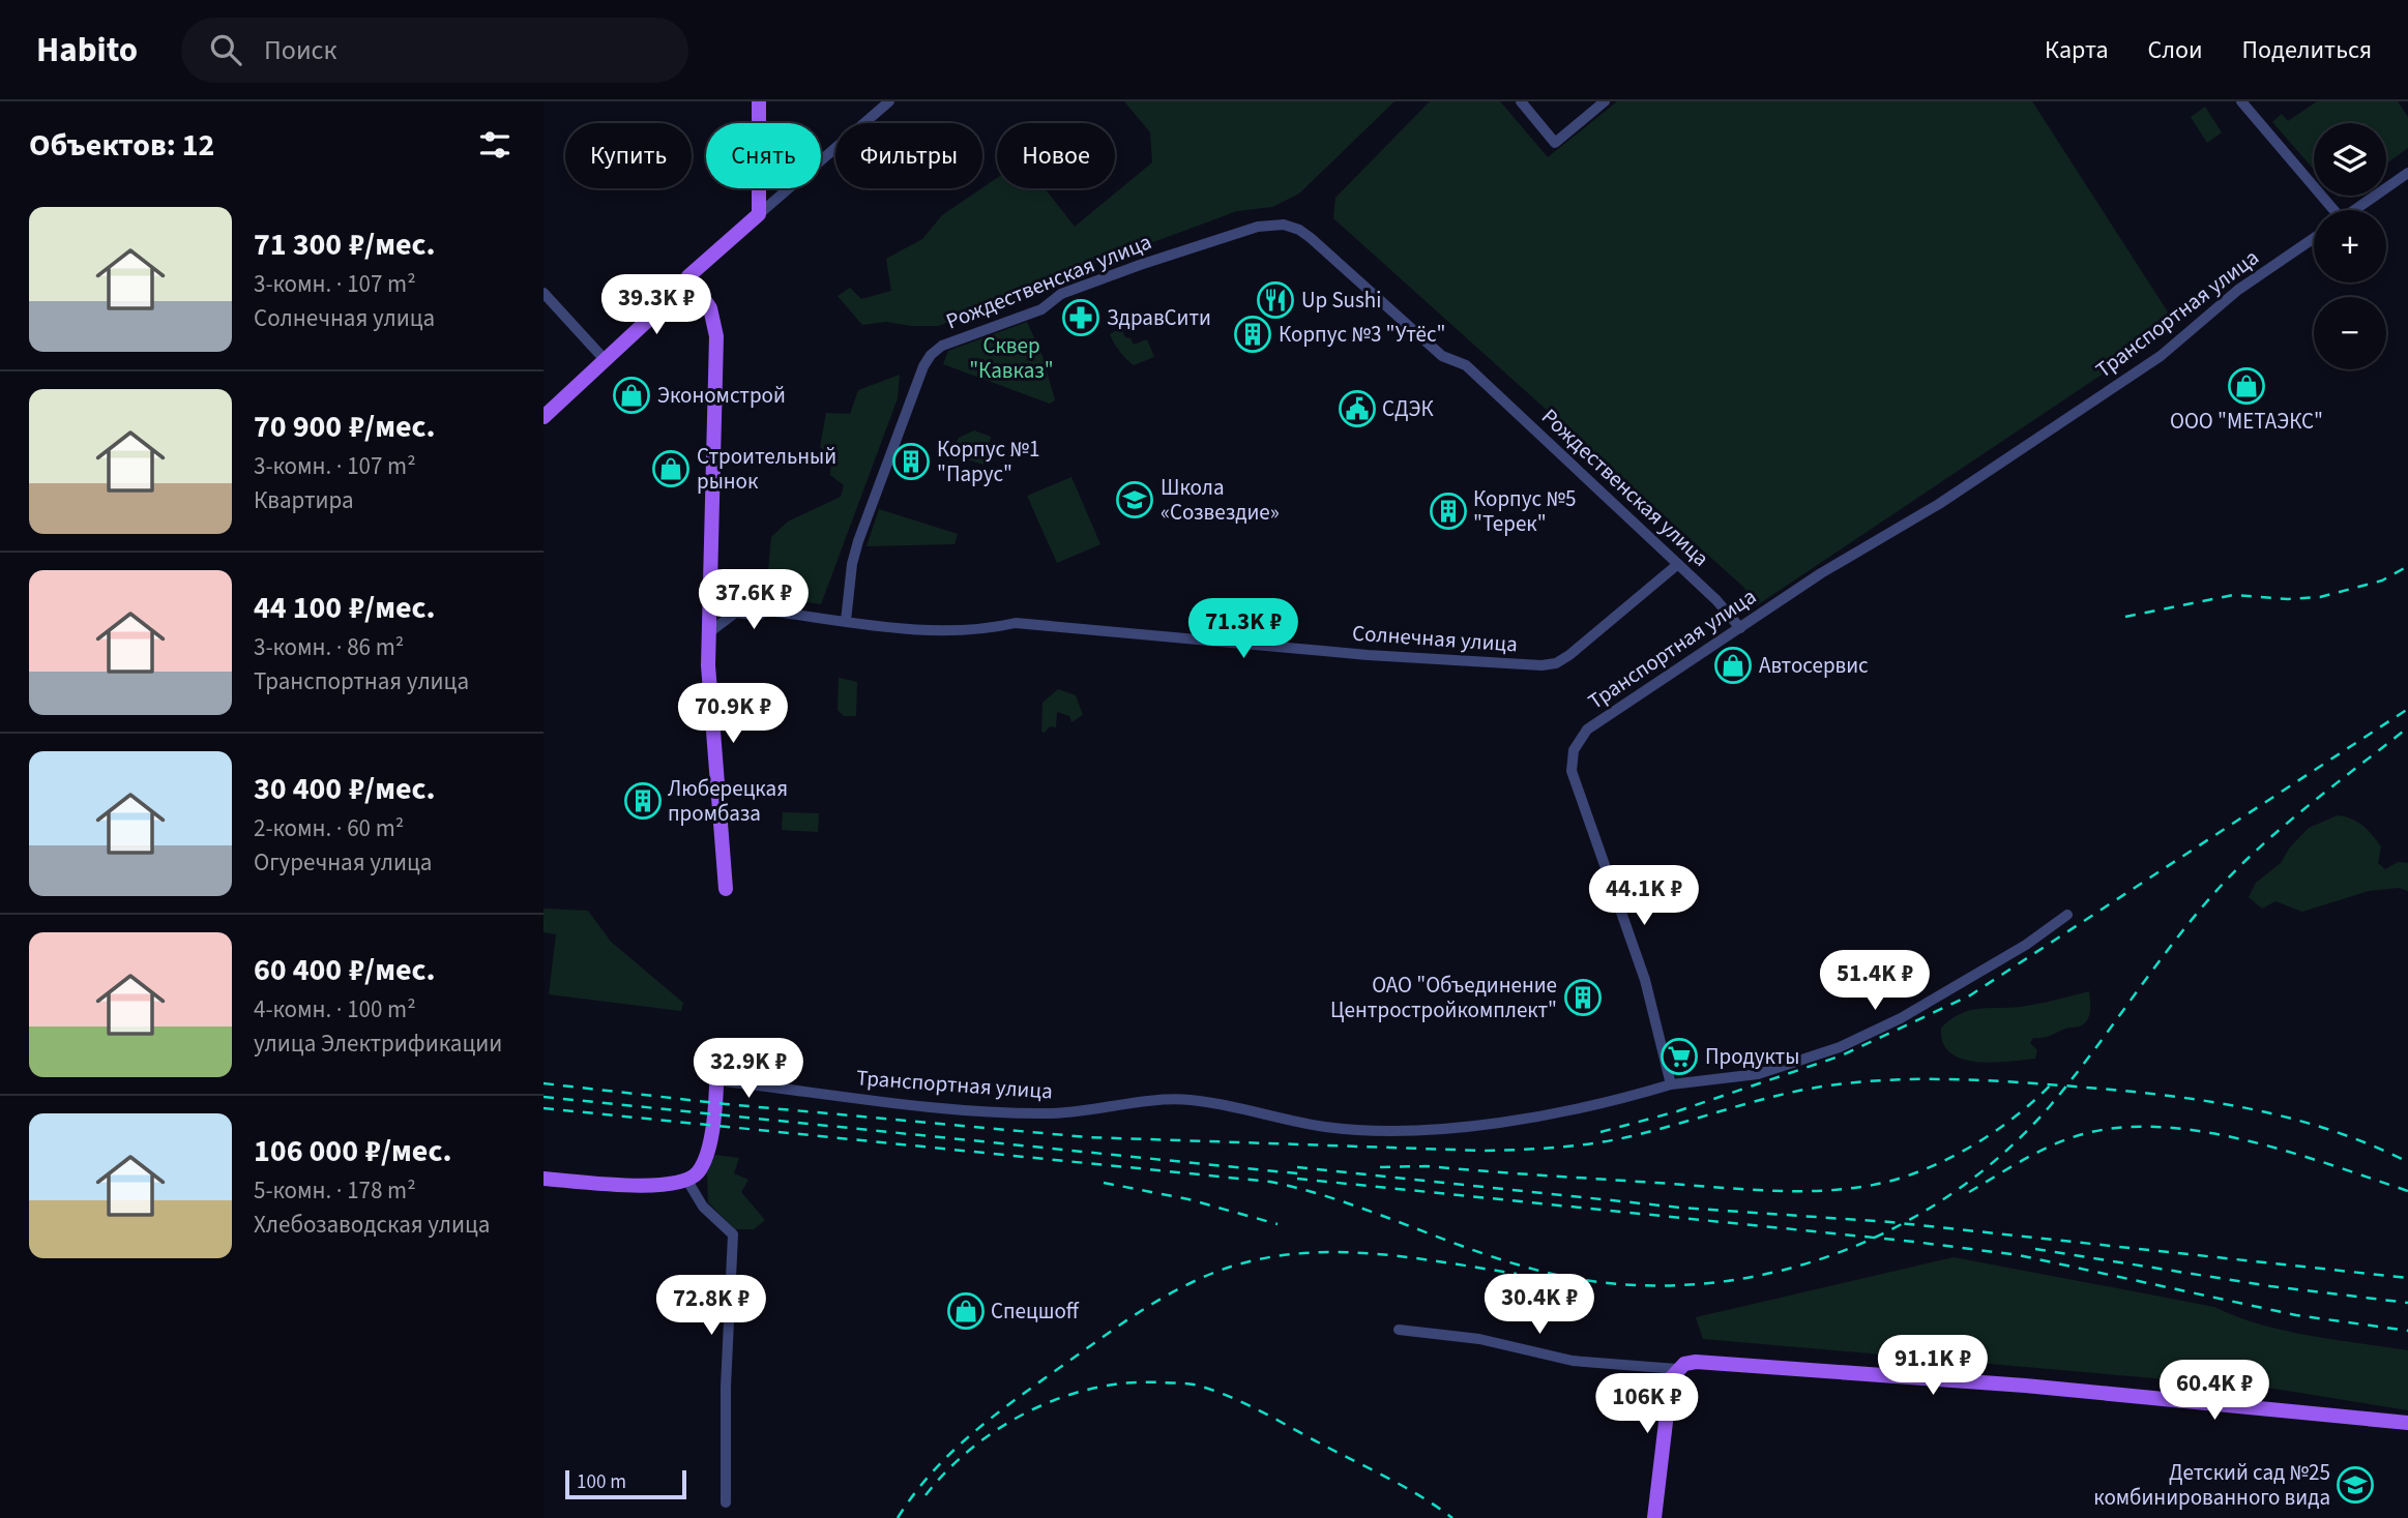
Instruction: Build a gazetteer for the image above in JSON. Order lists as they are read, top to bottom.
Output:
{
  "streets": {
    "street": ["Рождественская улица", "Транспортная улица", "Солнечная улица"]
  },
  "crossings": [
    ["Рождественская улица", "Транспортная улица"],
    ["Рождественская улица", "Солнечная улица"]
  ],
  "parks": ["Сквер \"Кавказ\""],
  "places": {
    "restaurant": ["Up Sushi"],
    "pharmacy": ["ЗдравСити"],
    "building": [
      "Корпус №3 \"Утёс\"",
      "Корпус №1 \"Парус\"",
      "Корпус №5 \"Терек\"",
      "Люберецкая промбаза",
      "ОАО \"Объединение Центростройкомплект\""
    ],
    "shop": [
      "ООО \"МЕТАЭКС\"",
      "Экономстрой",
      "Строительный рынок",
      "Автосервис",
      "Спецшoff"
    ],
    "public building": ["СДЭК"],
    "school or university": ["Школа «Созвездие»", "Детский сад №25 комбинированного вида"],
    "supermarket": ["Продукты"]
  },
  "scale_bar": "100 m",
  "page": {
    "header": "Habito",
    "search": "Поиск",
    "nav": ["Карта", "Слои", "Поделиться"],
    "heading": "Объектов: 12",
    "map_buttons": ["+", "−"],
    "chip": [
      "Купить",
      "Снять",
      "Фильтры",
      "Новое"
    ],
    "list": [
      {
        "name": "71 300 ₽/мес.",
        "note": "3-комн. · 107 m² · Солнечная улица"
      },
      {
        "name": "70 900 ₽/мес.",
        "note": "3-комн. · 107 m² · Квартира"
      },
      {
        "name": "44 100 ₽/мес.",
        "note": "3-комн. · 86 m² · Транспортная улица"
      },
      {
        "name": "30 400 ₽/мес.",
        "note": "2-комн. · 60 m² · Огуречная улица"
      },
      {
        "name": "60 400 ₽/мес.",
        "note": "4-комн. · 100 m² · улица Электрификации"
      },
      {
        "name": "106 000 ₽/мес.",
        "note": "5-комн. · 178 m² · Хлебозаводская улица"
      }
    ],
    "price": [
      "39.3K ₽",
      "37.6K ₽",
      "71.3K ₽",
      "70.9K ₽",
      "44.1K ₽",
      "51.4K ₽",
      "32.9K ₽",
      "30.4K ₽",
      "72.8K ₽",
      "91.1K ₽",
      "60.4K ₽",
      "106K ₽"
    ],
    "scale": "100 m"
  }
}
